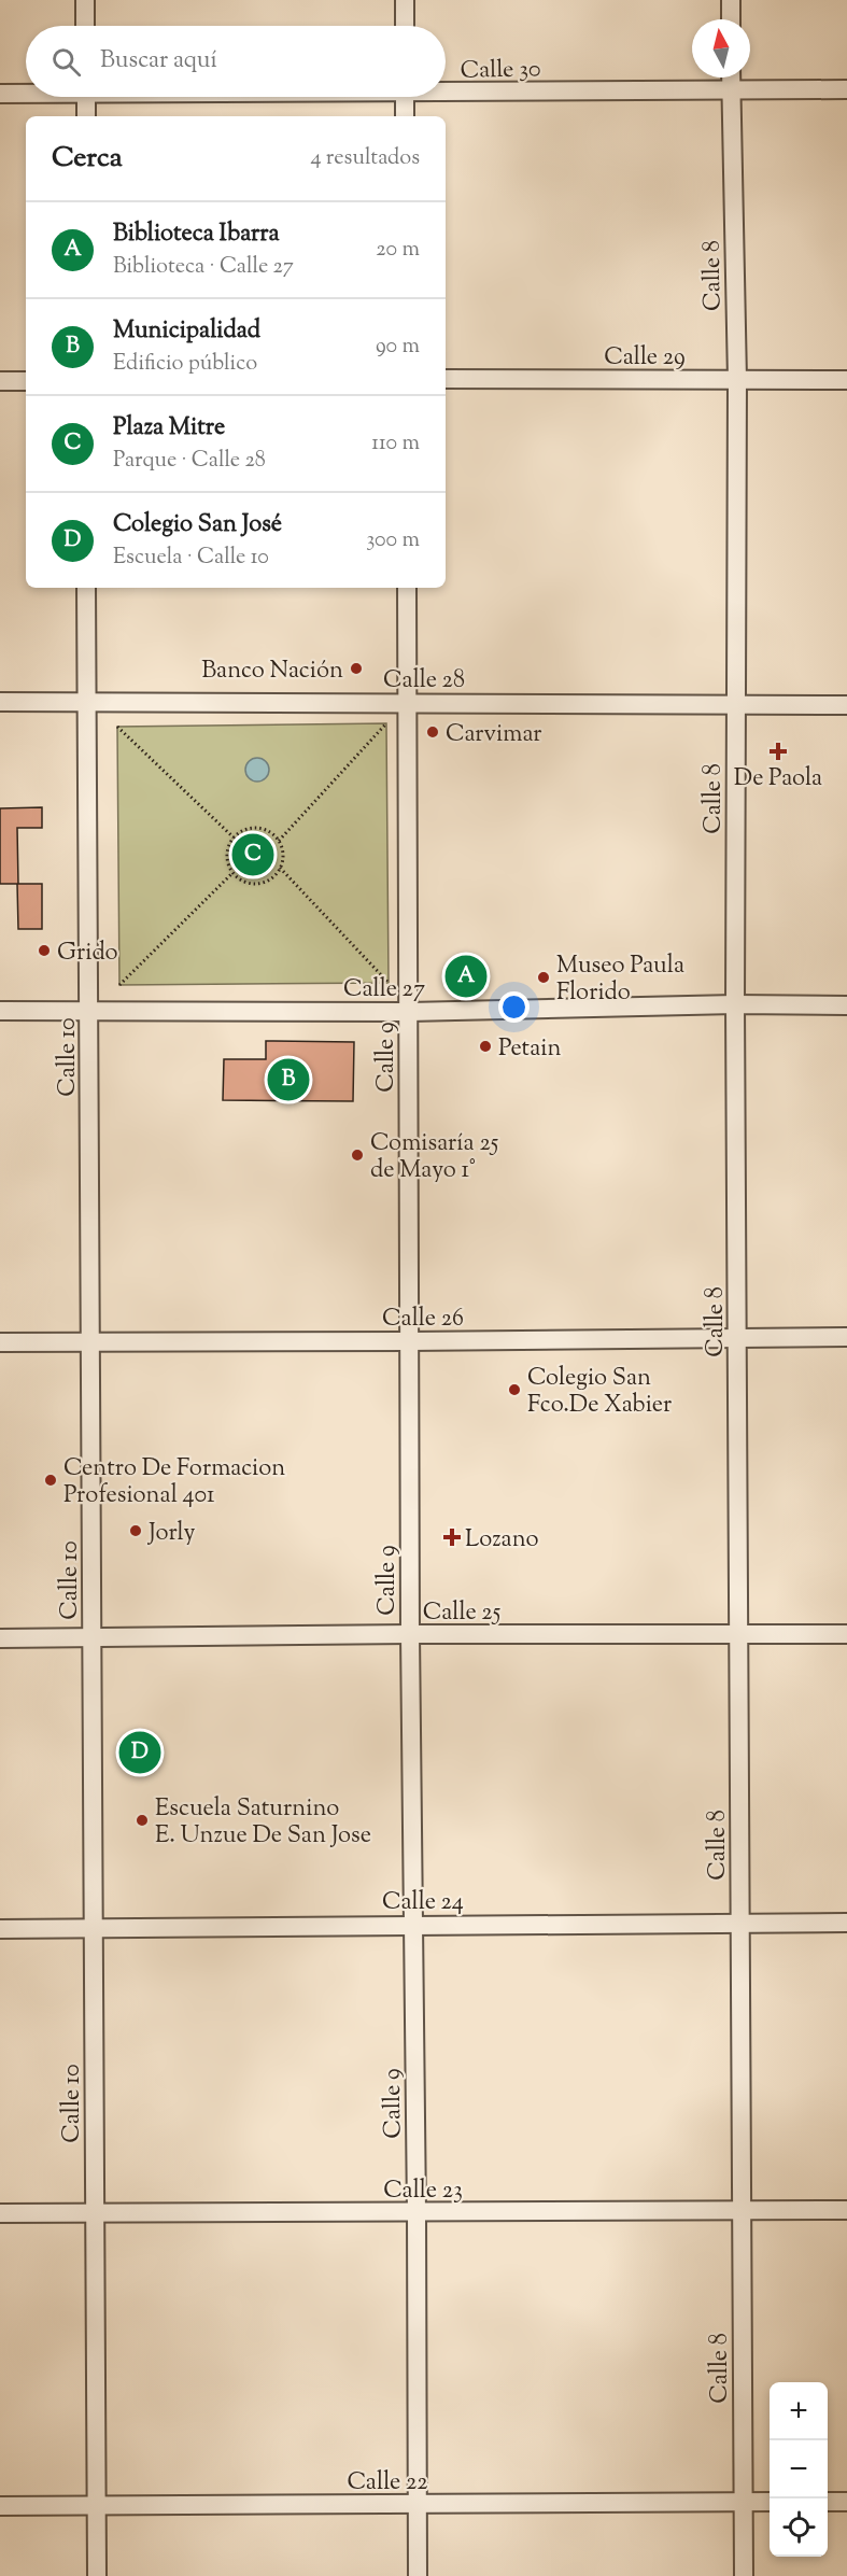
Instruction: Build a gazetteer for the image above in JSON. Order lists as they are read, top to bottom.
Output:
{
  "streets": {
    "street": [
      "Calle 30",
      "Calle 8",
      "Calle 29",
      "Calle 28",
      "Calle 27",
      "Calle 10",
      "Calle 9",
      "Calle 26",
      "Calle 25",
      "Calle 24",
      "Calle 23",
      "Calle 22"
    ]
  },
  "crossings": [
    ["Calle 30", "Calle 8"],
    ["Calle 8", "Calle 29"],
    ["Calle 8", "Calle 28"],
    ["Calle 8", "Calle 27"],
    ["Calle 8", "Calle 26"],
    ["Calle 8", "Calle 25"],
    ["Calle 8", "Calle 24"],
    ["Calle 8", "Calle 23"],
    ["Calle 8", "Calle 22"],
    ["Calle 28", "Calle 10"],
    ["Calle 28", "Calle 9"],
    ["Calle 27", "Calle 10"],
    ["Calle 27", "Calle 9"],
    ["Calle 10", "Calle 26"],
    ["Calle 10", "Calle 25"],
    ["Calle 10", "Calle 24"],
    ["Calle 10", "Calle 23"],
    ["Calle 10", "Calle 22"],
    ["Calle 9", "Calle 26"],
    ["Calle 9", "Calle 25"],
    ["Calle 9", "Calle 24"],
    ["Calle 9", "Calle 23"],
    ["Calle 9", "Calle 22"]
  ],
  "places": {
    "other": [
      "Banco Nación",
      "Carvimar",
      "Grido",
      "Museo Paula Florido",
      "Petain",
      "Comisaría 25 de Mayo 1°",
      "Colegio San Fco.De Xabier",
      "Centro De Formacion Profesional 401",
      "Jorly",
      "Escuela Saturnino E. Unzue De San Jose"
    ],
    "health": ["De Paola", "Lozano"]
  },
  "north": "top",
  "page": {
    "search": "Buscar aquí",
    "heading": ["Cerca", "4 resultados"],
    "list": [
      {
        "mark": "A",
        "name": "Biblioteca Ibarra",
        "note": "Biblioteca · Calle 27",
        "value": "20 m"
      },
      {
        "mark": "B",
        "name": "Municipalidad",
        "note": "Edificio público",
        "value": "90 m"
      },
      {
        "mark": "C",
        "name": "Plaza Mitre",
        "note": "Parque · Calle 28",
        "value": "110 m"
      },
      {
        "mark": "D",
        "name": "Colegio San José",
        "note": "Escuela · Calle 10",
        "value": "300 m"
      }
    ],
    "pins": [
      "C",
      "A",
      "B",
      "D"
    ],
    "map_buttons": ["+", "−"]
  }
}
